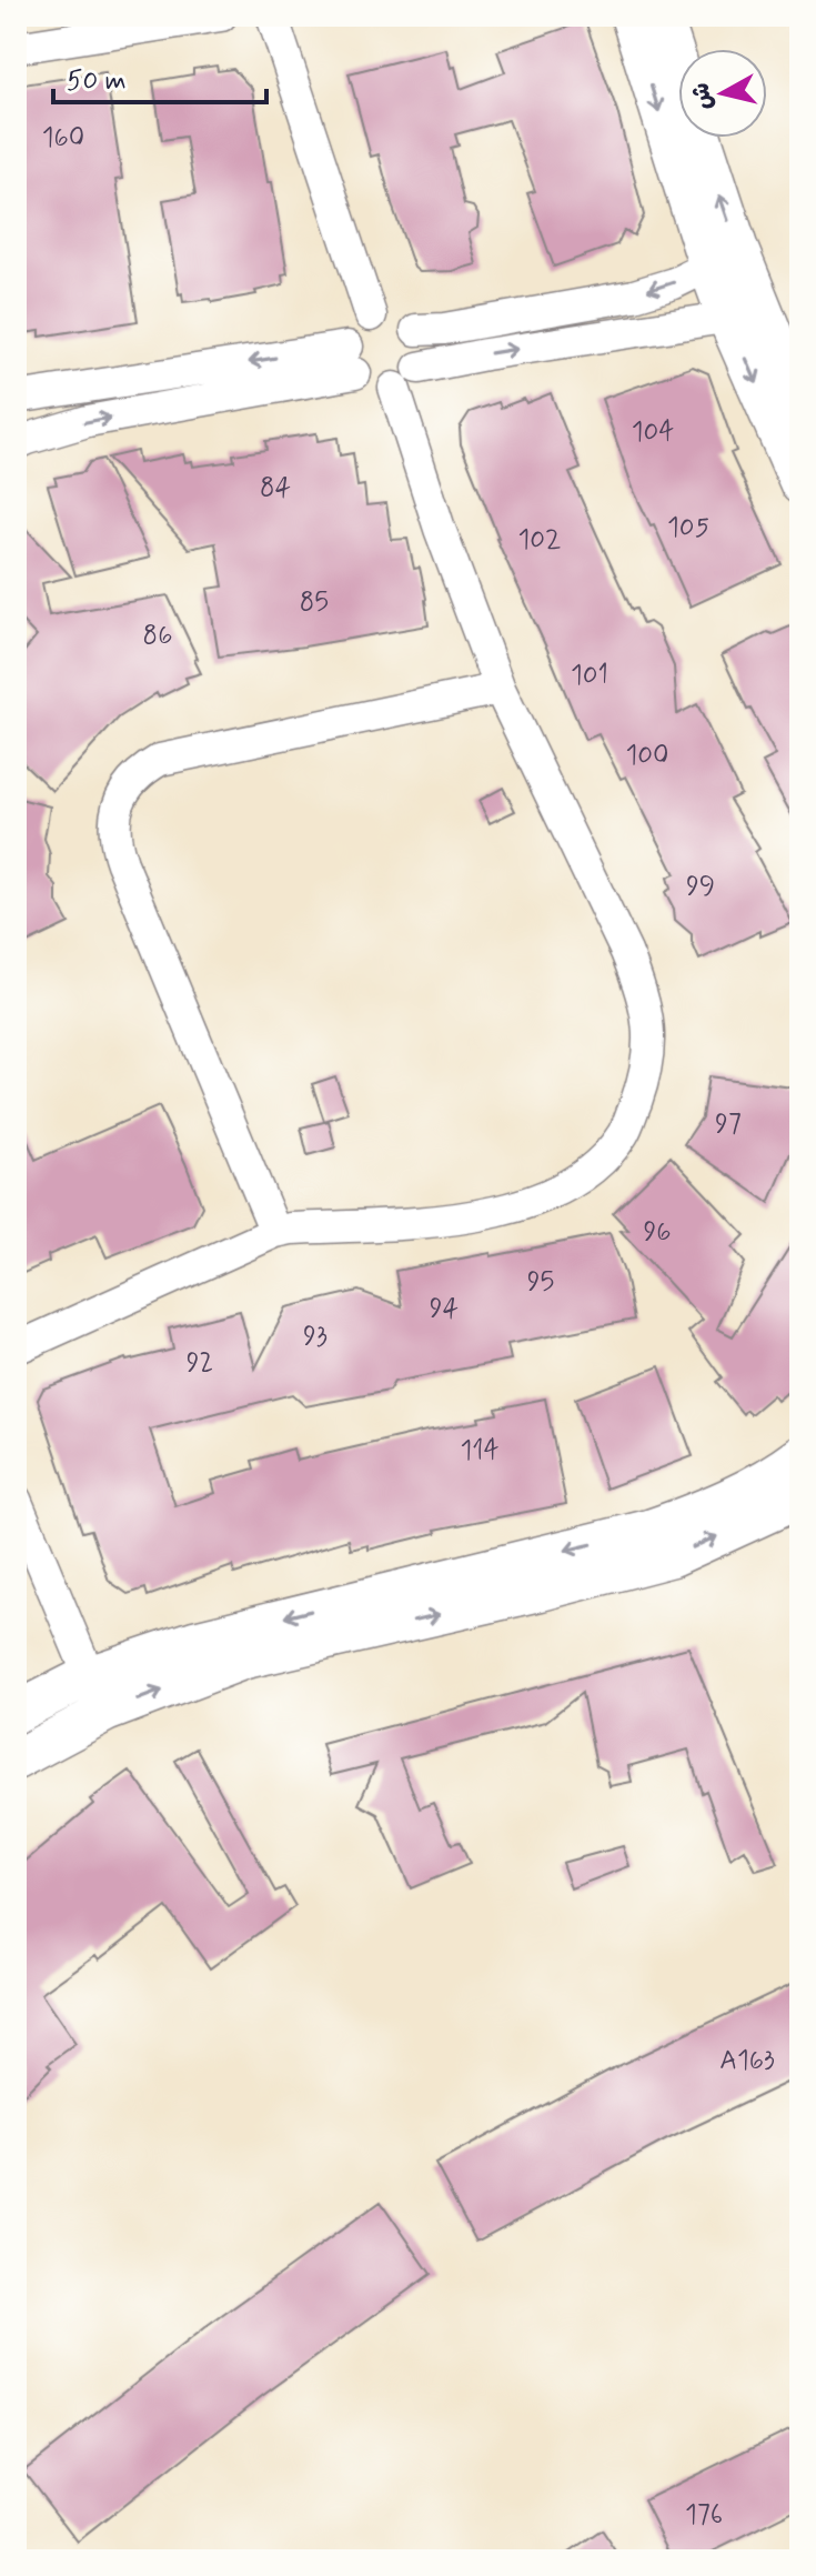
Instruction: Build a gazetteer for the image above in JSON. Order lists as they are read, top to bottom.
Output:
{
  "house_numbers": [
    "160",
    "104",
    "84",
    "105",
    "102",
    "85",
    "86",
    "101",
    "100",
    "99",
    "97",
    "96",
    "95",
    "94",
    "93",
    "92",
    "114",
    "A163",
    "176"
  ],
  "scale_bar": "50 m",
  "north": "left"
}
